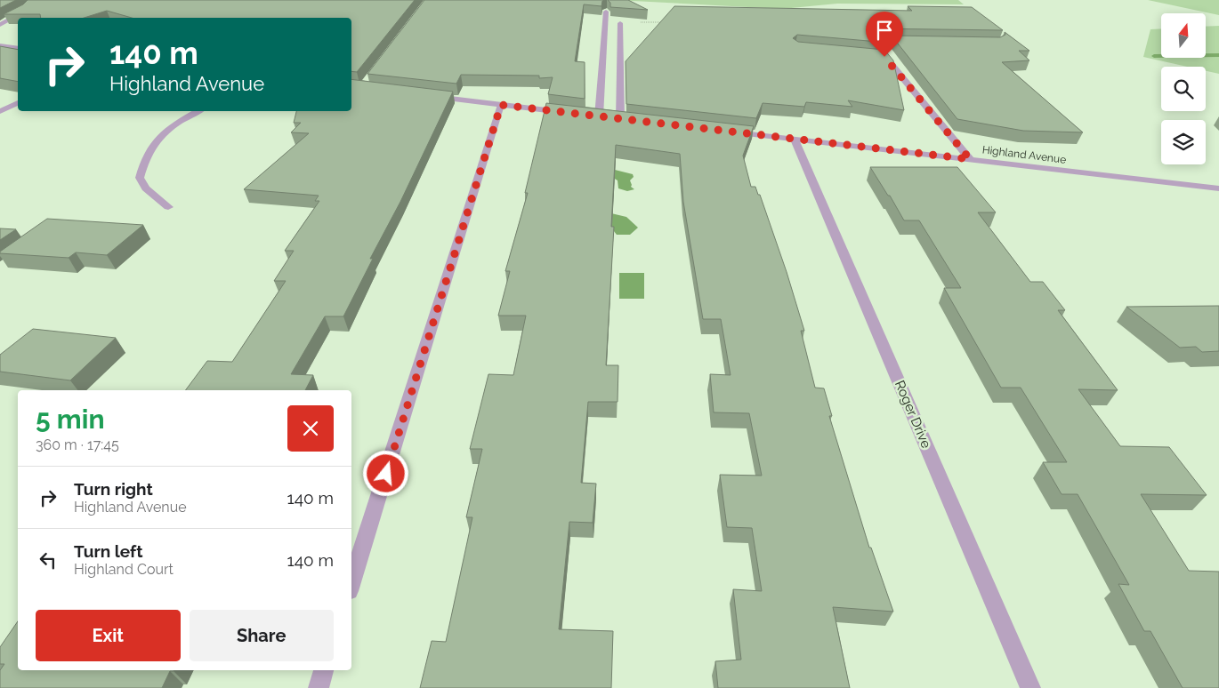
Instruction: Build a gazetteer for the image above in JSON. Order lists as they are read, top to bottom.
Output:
{
  "streets": {
    "street": ["Highland Avenue", "Roger Drive"]
  },
  "crossings": [
    ["Highland Avenue", "Roger Drive"]
  ],
  "north": "top",
  "page": {
    "turn": ["140 m", "Highland Avenue"],
    "heading": ["5 min", "360 m · 17:45"],
    "list": [
      {
        "name": "Turn right",
        "note": "Highland Avenue",
        "value": "140 m"
      },
      {
        "name": "Turn left",
        "note": "Highland Court",
        "value": "140 m"
      }
    ],
    "buttons": ["Exit", "Share"]
  }
}
